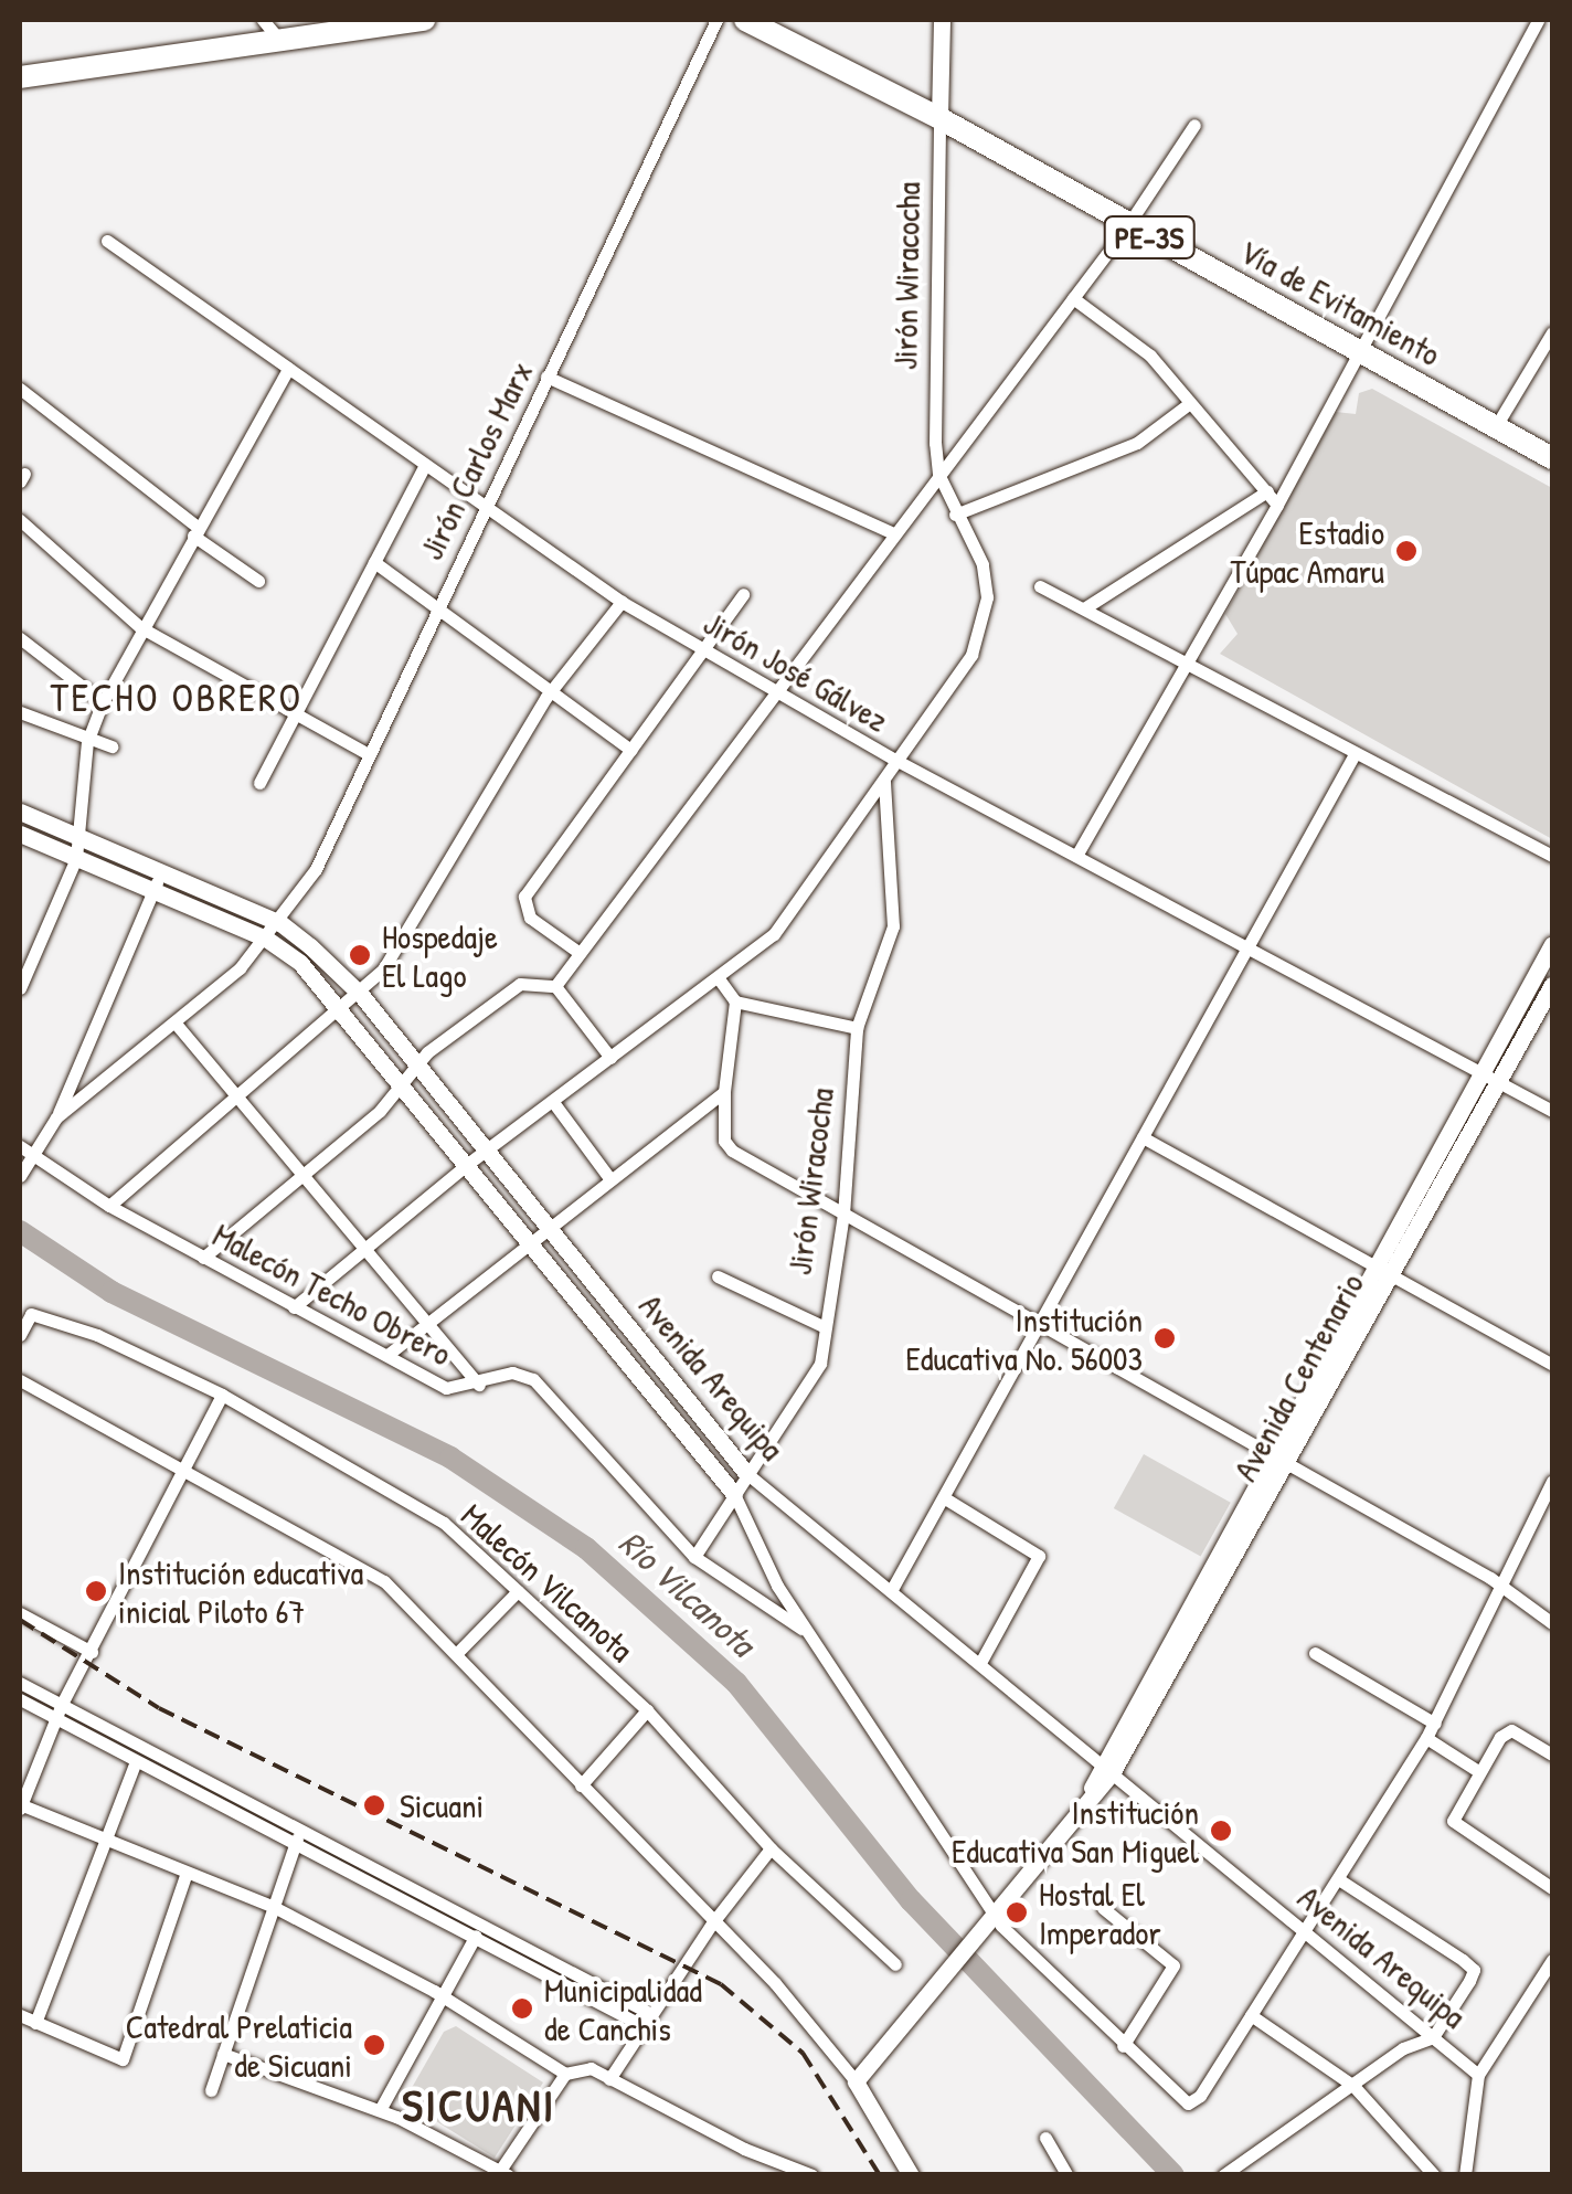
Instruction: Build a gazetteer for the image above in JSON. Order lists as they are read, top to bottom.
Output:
{
  "streets": {
    "highway": ["PE-3S", "Vía de Evitamiento"],
    "street": [
      "Jirón Wiracocha",
      "Jirón Carlos Marx",
      "Jirón José Gálvez",
      "Malecón Techo Obrero",
      "Avenida Arequipa",
      "Avenida Centenario",
      "Malecón Vilcanota"
    ]
  },
  "crossings": [
    ["Jirón Wiracocha", "Vía de Evitamiento"],
    ["Jirón Wiracocha", "Jirón José Gálvez"],
    ["Jirón Wiracocha", "Malecón Techo Obrero"],
    ["Jirón Wiracocha", "Avenida Arequipa"],
    ["Jirón Carlos Marx", "Jirón José Gálvez"],
    ["Jirón Carlos Marx", "Avenida Arequipa"],
    ["Jirón José Gálvez", "Avenida Centenario"]
  ],
  "districts": ["TECHO OBRERO", "SICUANI"],
  "water": ["Río Vilcanota"],
  "places": [
    "Estadio Túpac Amaru",
    "Hospedaje El Lago",
    "Institución Educativa No. 56003",
    "Institución educativa inicial Piloto 67",
    "Sicuani",
    "Institución Educativa San Miguel",
    "Hostal El Imperador",
    "Municipalidad de Canchis",
    "Catedral Prelaticia de Sicuani"
  ]
}
